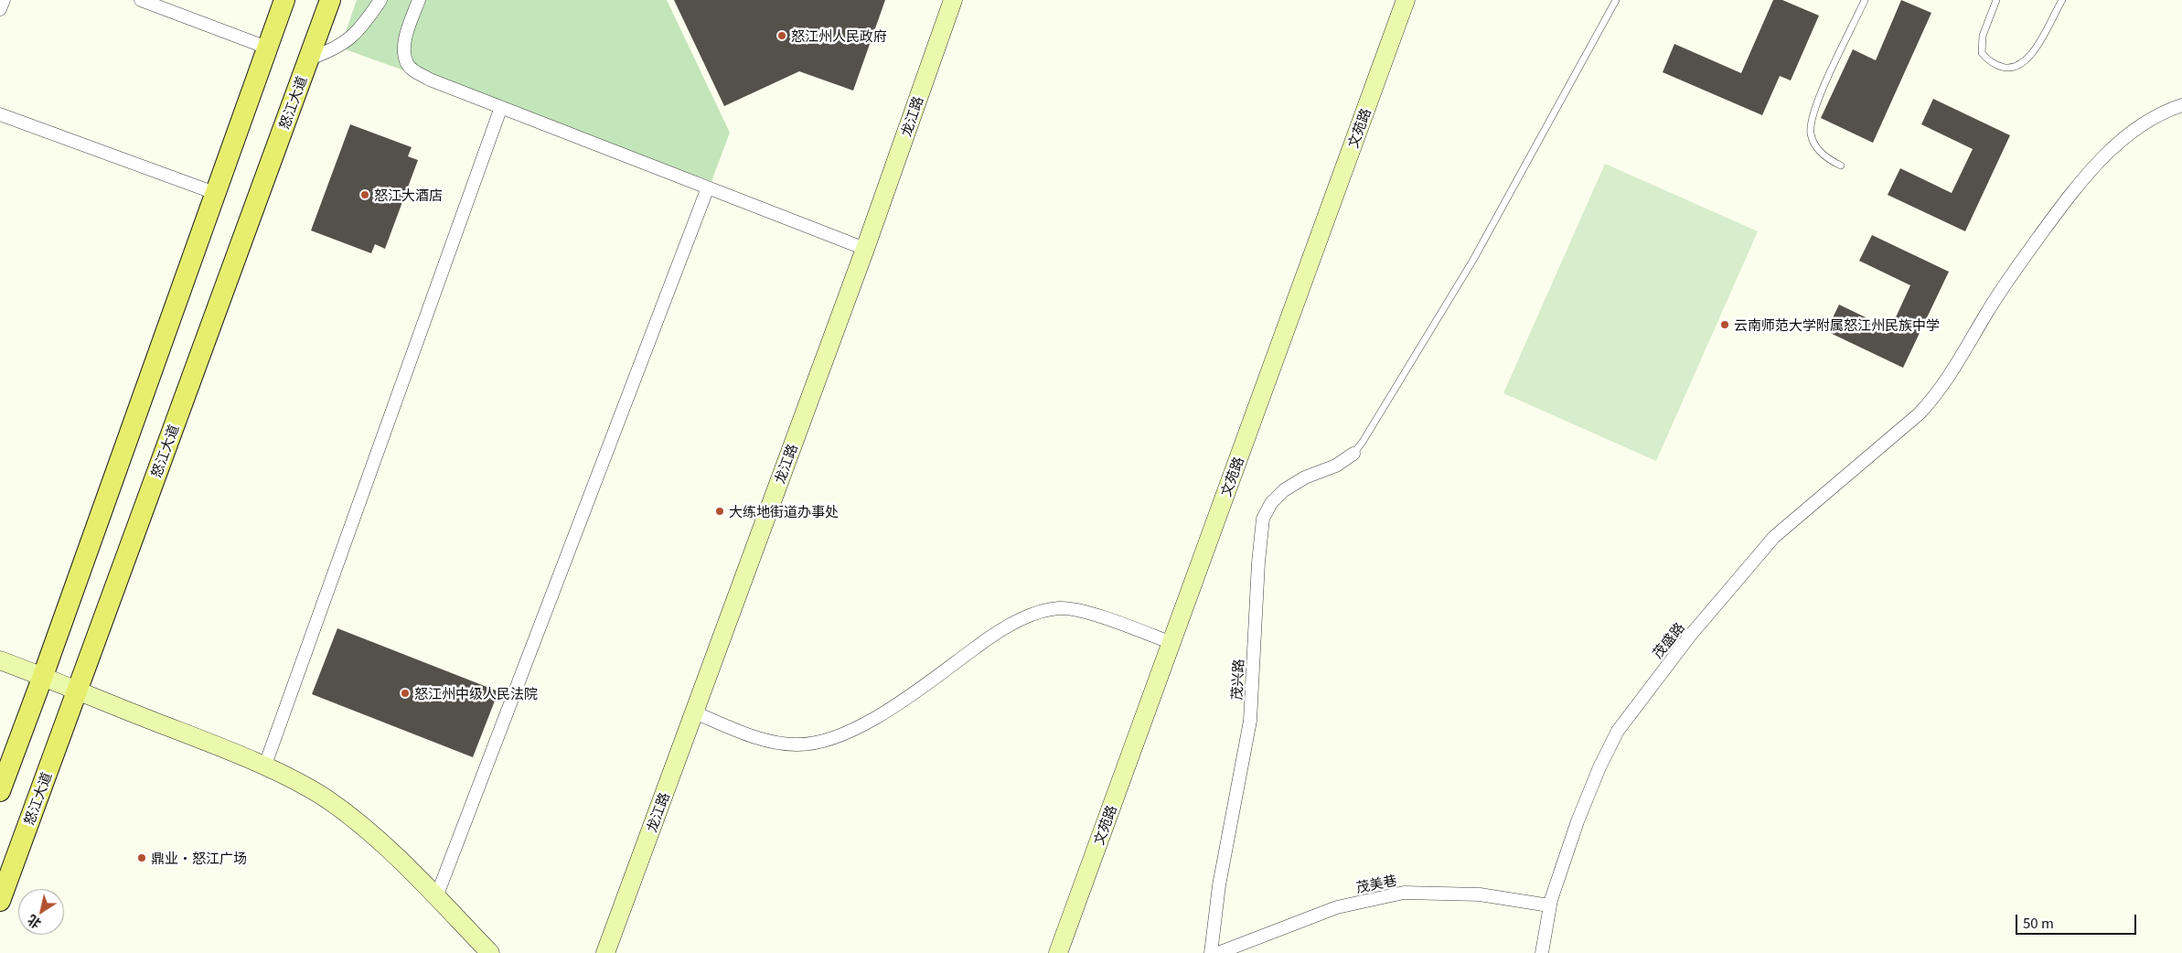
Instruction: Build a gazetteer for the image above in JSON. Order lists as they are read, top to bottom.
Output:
{
  "streets": {
    "main road": ["怒江大道"],
    "street": [
      "龙江路",
      "文苑路",
      "茂盛路",
      "茂兴路",
      "茂美巷"
    ]
  },
  "crossings": [
    ["茂盛路", "茂美巷"]
  ],
  "places": [
    "怒江州人民政府",
    "怒江大酒店",
    "云南师范大学附属怒江州民族中学",
    "大练地街道办事处",
    "怒江州中级人民法院",
    "鼎业·怒江广场"
  ],
  "scale_bar": "50 m",
  "north": "bottom left"
}
